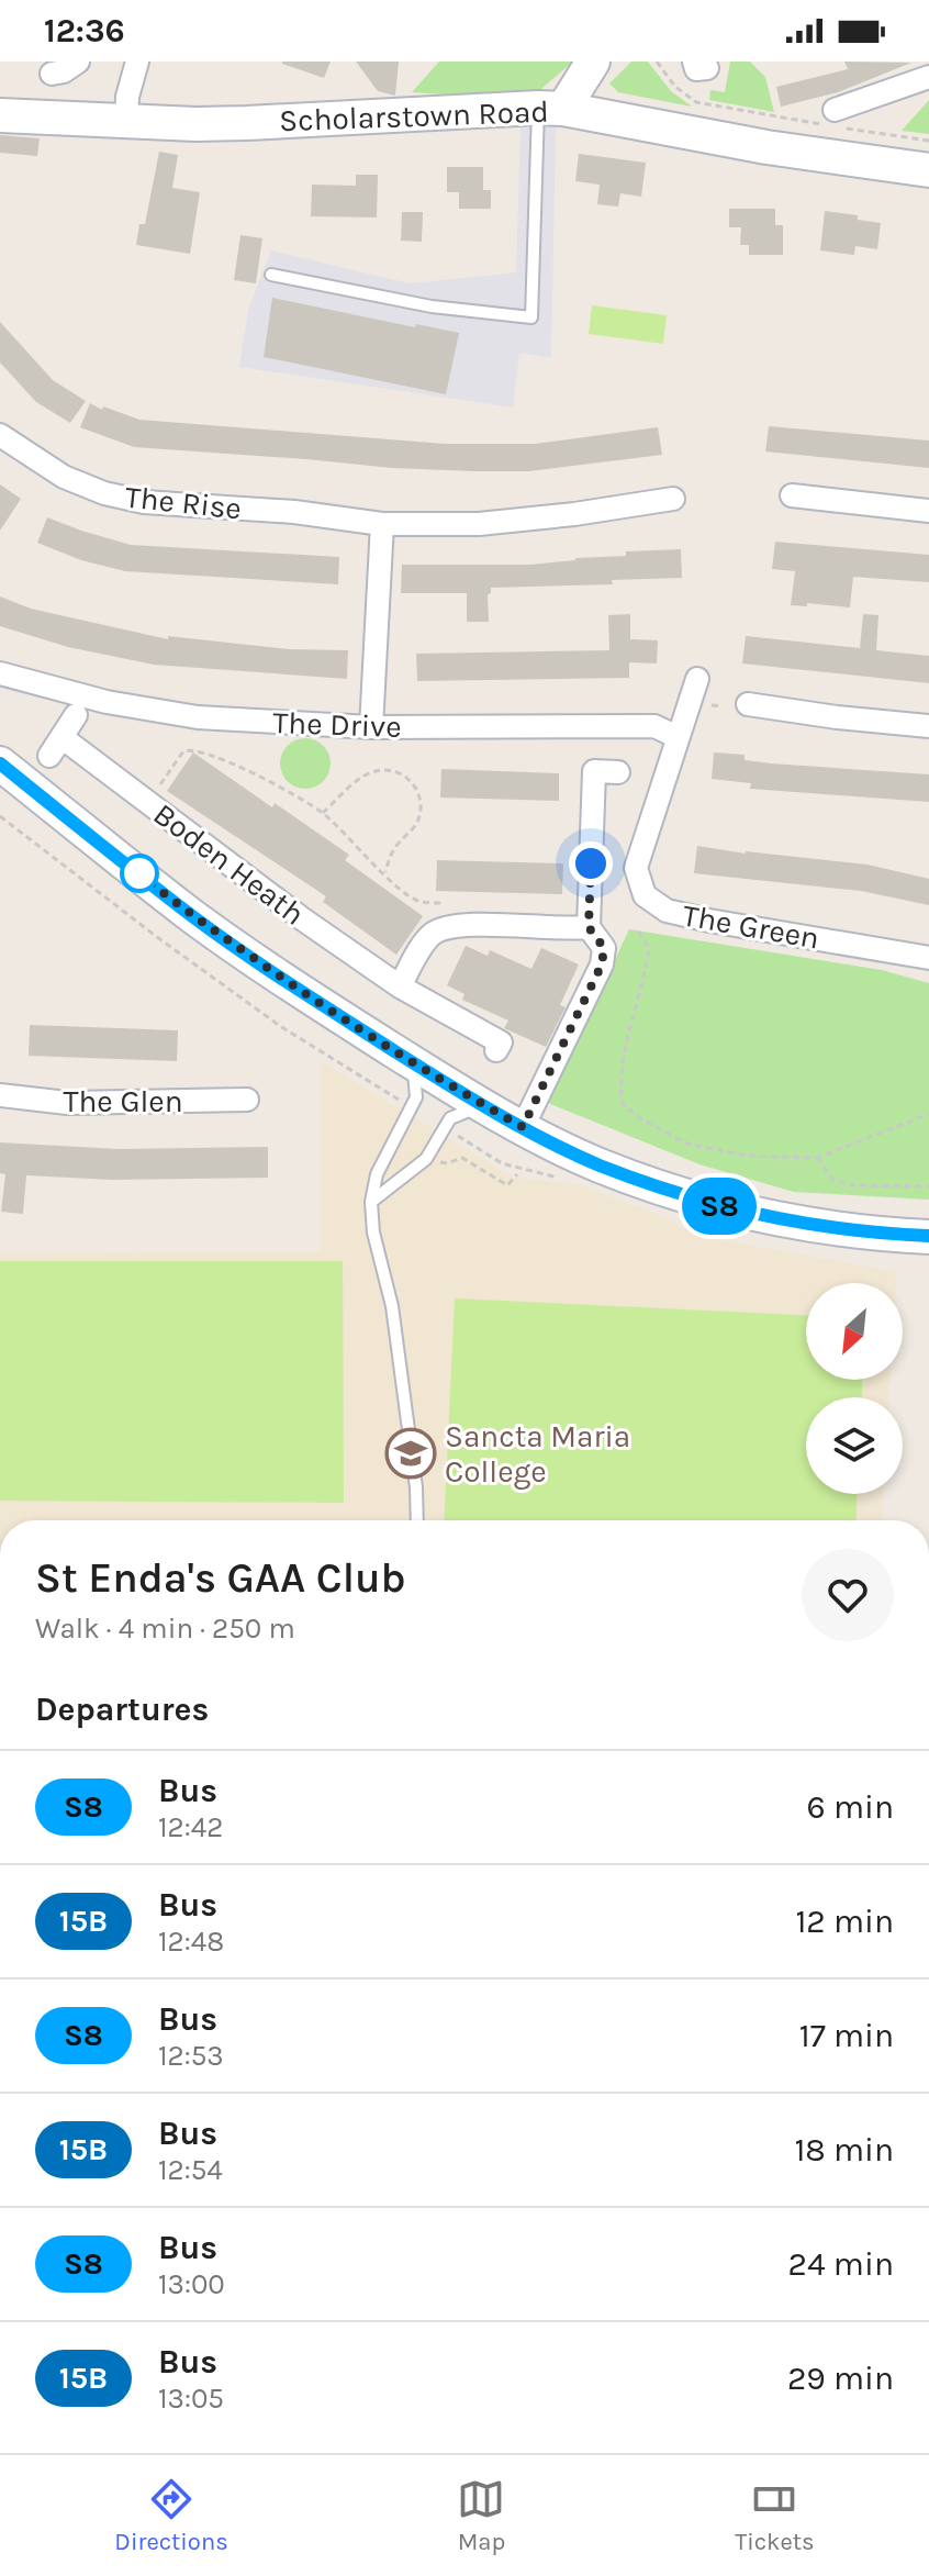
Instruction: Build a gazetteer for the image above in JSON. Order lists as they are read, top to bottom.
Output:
{
  "streets": {
    "main road": ["Scholarstown Road"],
    "street": [
      "The Rise",
      "The Drive",
      "Boden Heath",
      "The Green",
      "The Glen"
    ]
  },
  "crossings": [
    ["The Drive", "The Green"]
  ],
  "places": {
    "school or university": ["Sancta Maria College"]
  },
  "lines": ["bus line S8"],
  "north": "bottom left",
  "page": {
    "status": "12:36",
    "on_map": "S8",
    "heading": [
      ["St Enda's GAA Club", "Walk · 4 min · 250 m"],
      "Departures"
    ],
    "list": [
      {
        "mark": "S8",
        "name": "Bus",
        "note": "12:42",
        "value": "6 min"
      },
      {
        "mark": "15B",
        "name": "Bus",
        "note": "12:48",
        "value": "12 min"
      },
      {
        "mark": "S8",
        "name": "Bus",
        "note": "12:53",
        "value": "17 min"
      },
      {
        "mark": "15B",
        "name": "Bus",
        "note": "12:54",
        "value": "18 min"
      },
      {
        "mark": "S8",
        "name": "Bus",
        "note": "13:00",
        "value": "24 min"
      },
      {
        "mark": "15B",
        "name": "Bus",
        "note": "13:05",
        "value": "29 min"
      }
    ],
    "tabs": ["Directions", "Map", "Tickets"]
  }
}
